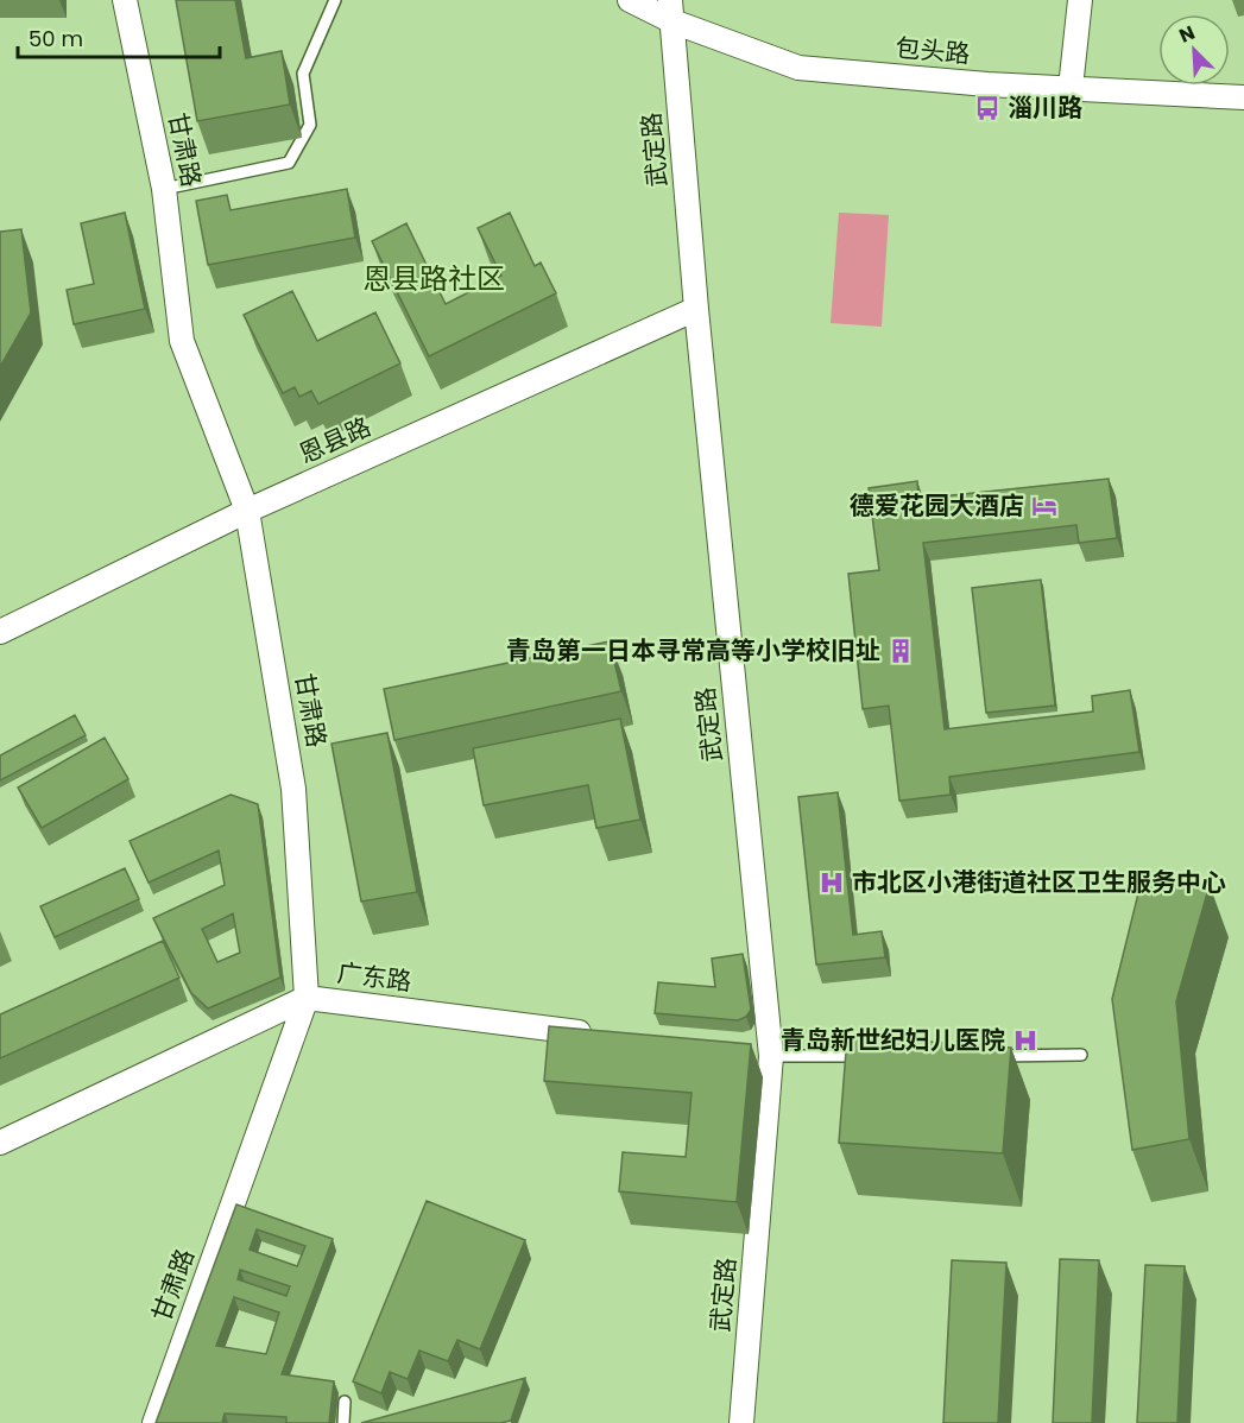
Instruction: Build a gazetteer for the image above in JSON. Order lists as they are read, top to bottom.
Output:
{
  "streets": {
    "street": [
      "包头路",
      "甘肃路",
      "武定路",
      "恩县路",
      "广东路"
    ]
  },
  "crossings": [
    ["包头路", "武定路"],
    ["甘肃路", "恩县路"],
    ["甘肃路", "广东路"],
    ["武定路", "恩县路"]
  ],
  "districts": ["恩县路社区"],
  "places": {
    "bus stop": ["淄川路"],
    "hotel": ["德爱花园大酒店"],
    "building": ["青岛第一日本寻常高等小学校旧址"],
    "hospital": ["市北区小港街道社区卫生服务中心", "青岛新世纪妇儿医院"]
  },
  "scale_bar": "50 m",
  "north": "top left"
}
